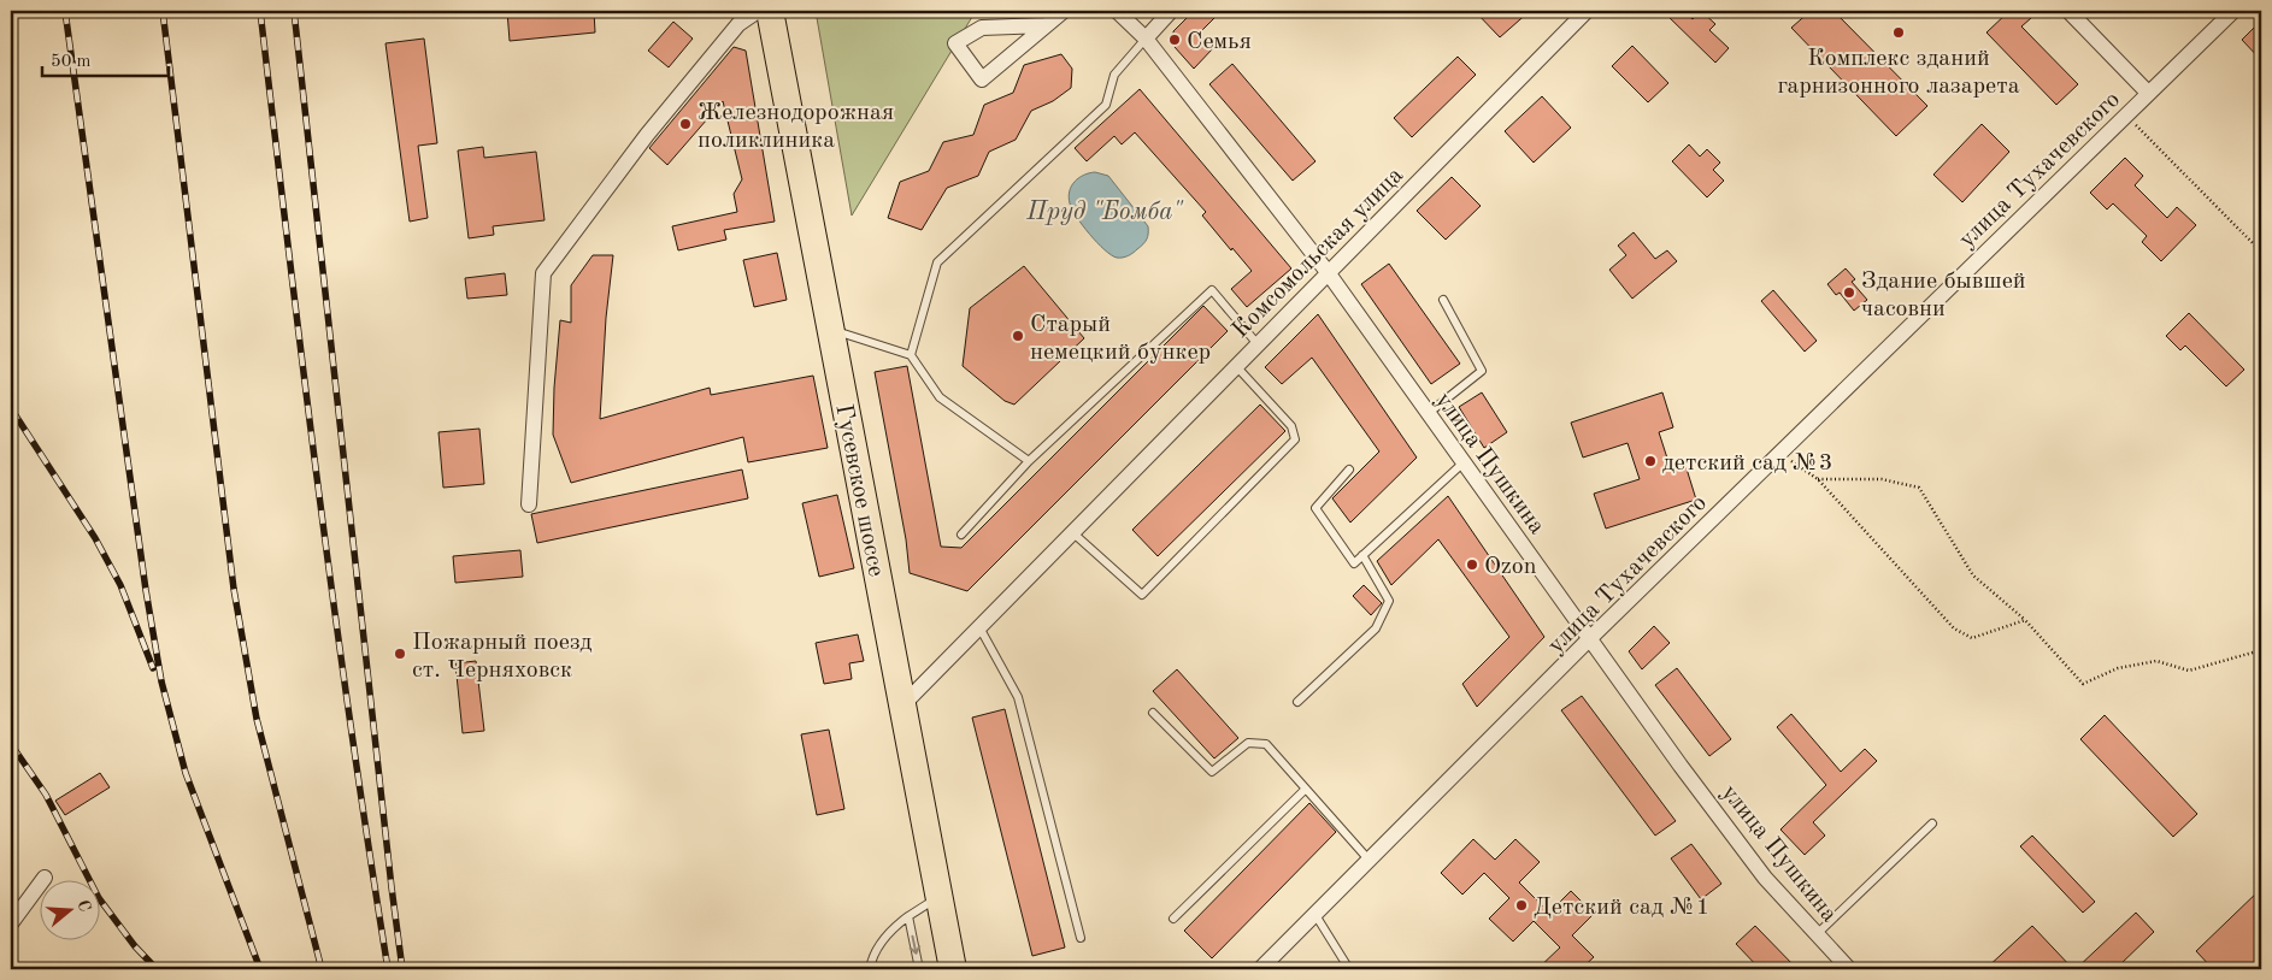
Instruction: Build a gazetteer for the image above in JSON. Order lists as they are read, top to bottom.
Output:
{
  "streets": {
    "highway": ["Гусевское шоссе"],
    "street": ["улица Тухачевского", "Комсомольская улица", "улица Пушкина"]
  },
  "crossings": [
    ["улица Тухачевского", "улица Пушкина"],
    ["Комсомольская улица", "улица Пушкина"],
    ["Комсомольская улица", "Гусевское шоссе"]
  ],
  "water": ["Пруд \"Бомба\""],
  "places": [
    "Комплекс зданий гарнизонного лазарета",
    "Семья",
    "Железнодорожная поликлиника",
    "Здание бывшей часовни",
    "Старый немецкий бункер",
    "детский сад №3",
    "Ozon",
    "Пожарный поезд ст. Черняховск",
    "Детский сад №1"
  ],
  "scale_bar": "50 m",
  "north": "right"
}
